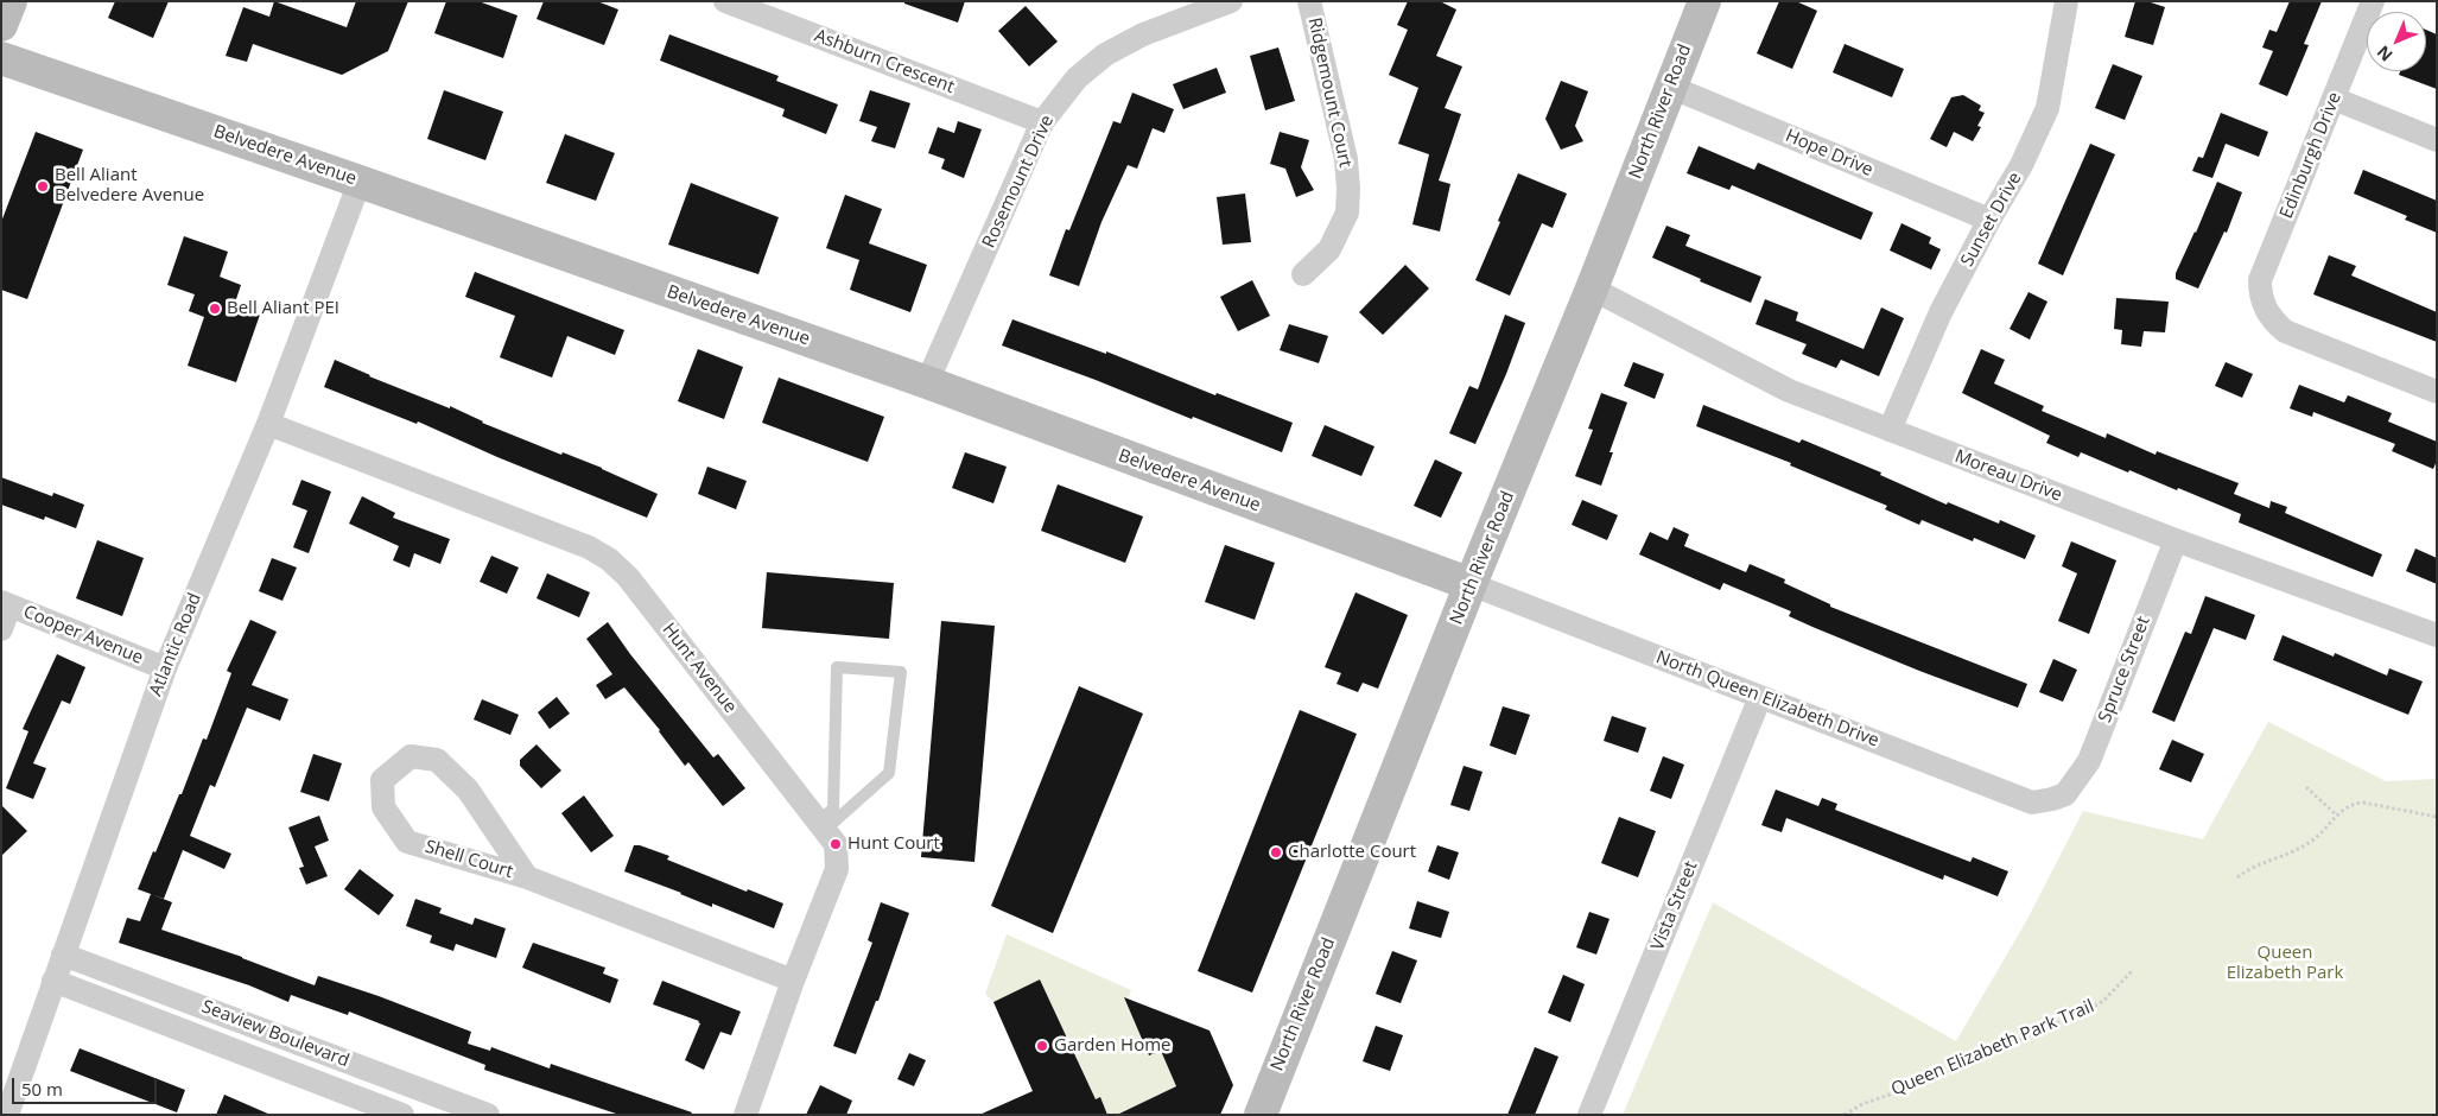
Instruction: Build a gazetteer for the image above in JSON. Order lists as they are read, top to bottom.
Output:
{
  "streets": {
    "main road": ["North River Road", "Belvedere Avenue"],
    "street": [
      "Ashburn Crescent",
      "Ridgemount Court",
      "Hope Drive",
      "Edinburgh Drive",
      "Rosemount Drive",
      "Sunset Drive",
      "Moreau Drive",
      "Cooper Avenue",
      "Atlantic Road",
      "Hunt Avenue",
      "Spruce Street",
      "North Queen Elizabeth Drive",
      "Shell Court",
      "Vista Street",
      "Seaview Boulevard"
    ],
    "path": ["Queen Elizabeth Park Trail"]
  },
  "crossings": [
    ["Ashburn Crescent", "Rosemount Drive"],
    ["North River Road", "Hope Drive"],
    ["North River Road", "Belvedere Avenue"],
    ["North River Road", "Moreau Drive"],
    ["North River Road", "North Queen Elizabeth Drive"],
    ["Hope Drive", "Sunset Drive"],
    ["Belvedere Avenue", "Rosemount Drive"],
    ["Belvedere Avenue", "Atlantic Road"],
    ["Belvedere Avenue", "North Queen Elizabeth Drive"],
    ["Sunset Drive", "Moreau Drive"],
    ["Moreau Drive", "Spruce Street"],
    ["Cooper Avenue", "Atlantic Road"],
    ["Atlantic Road", "Hunt Avenue"],
    ["Atlantic Road", "Seaview Boulevard"],
    ["Hunt Avenue", "Shell Court"],
    ["Spruce Street", "North Queen Elizabeth Drive"],
    ["North Queen Elizabeth Drive", "Vista Street"]
  ],
  "parks": ["Queen Elizabeth Park"],
  "places": [
    "Bell Aliant Belvedere Avenue",
    "Bell Aliant PEI",
    "Hunt Court",
    "Charlotte Court",
    "Garden Home"
  ],
  "scale_bar": "50 m",
  "north": "bottom left"
}
